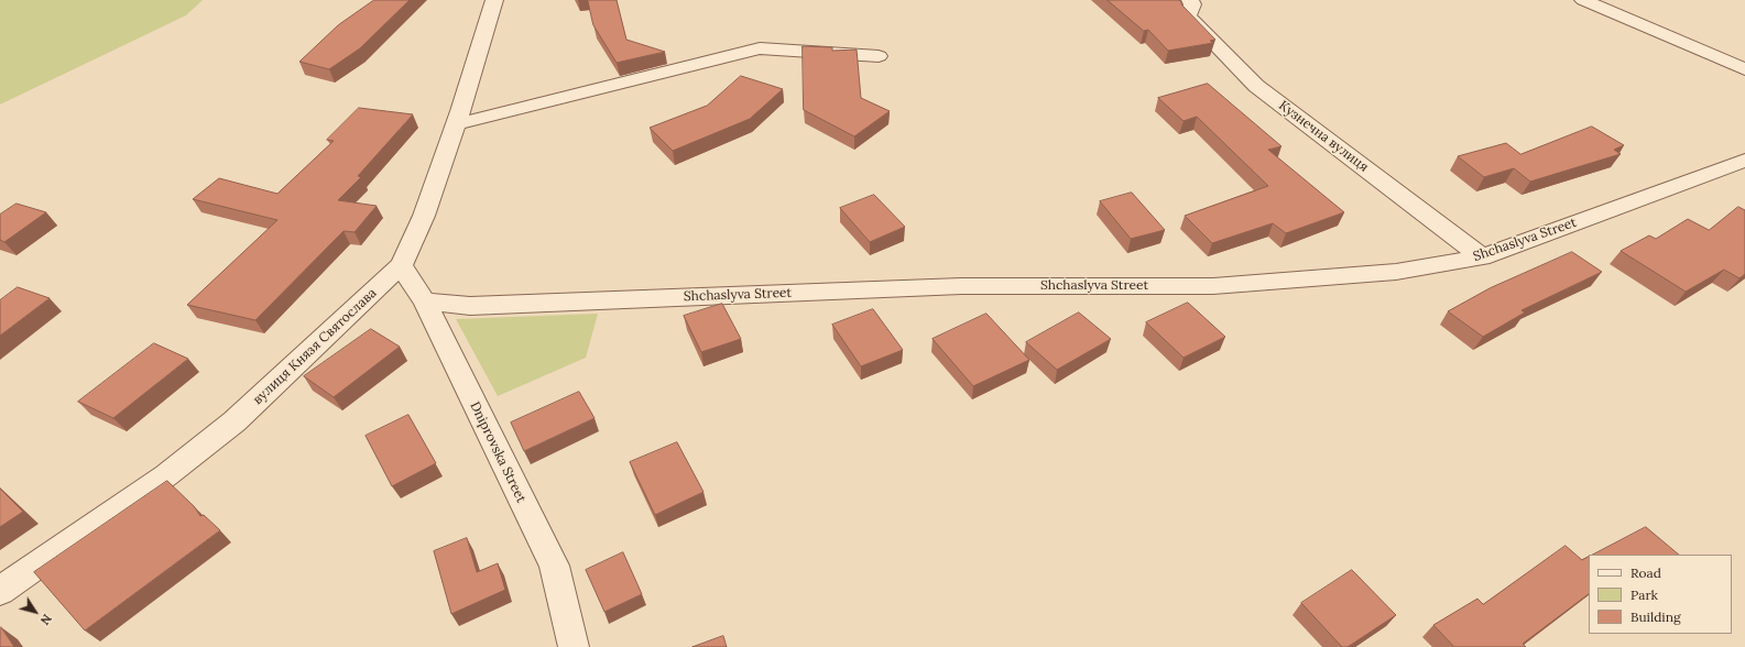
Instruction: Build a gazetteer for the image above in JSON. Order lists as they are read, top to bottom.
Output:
{
  "streets": {
    "street": [
      "Кузнечна вулиця",
      "Shchaslyva Street",
      "вулиця Князя Святослава",
      "Dniprovska Street"
    ]
  },
  "crossings": [
    ["Кузнечна вулиця", "Shchaslyva Street"],
    ["Shchaslyva Street", "Dniprovska Street"],
    ["вулиця Князя Святослава", "Dniprovska Street"]
  ],
  "legend": ["Road", "Park", "Building"],
  "north": "bottom right"
}
